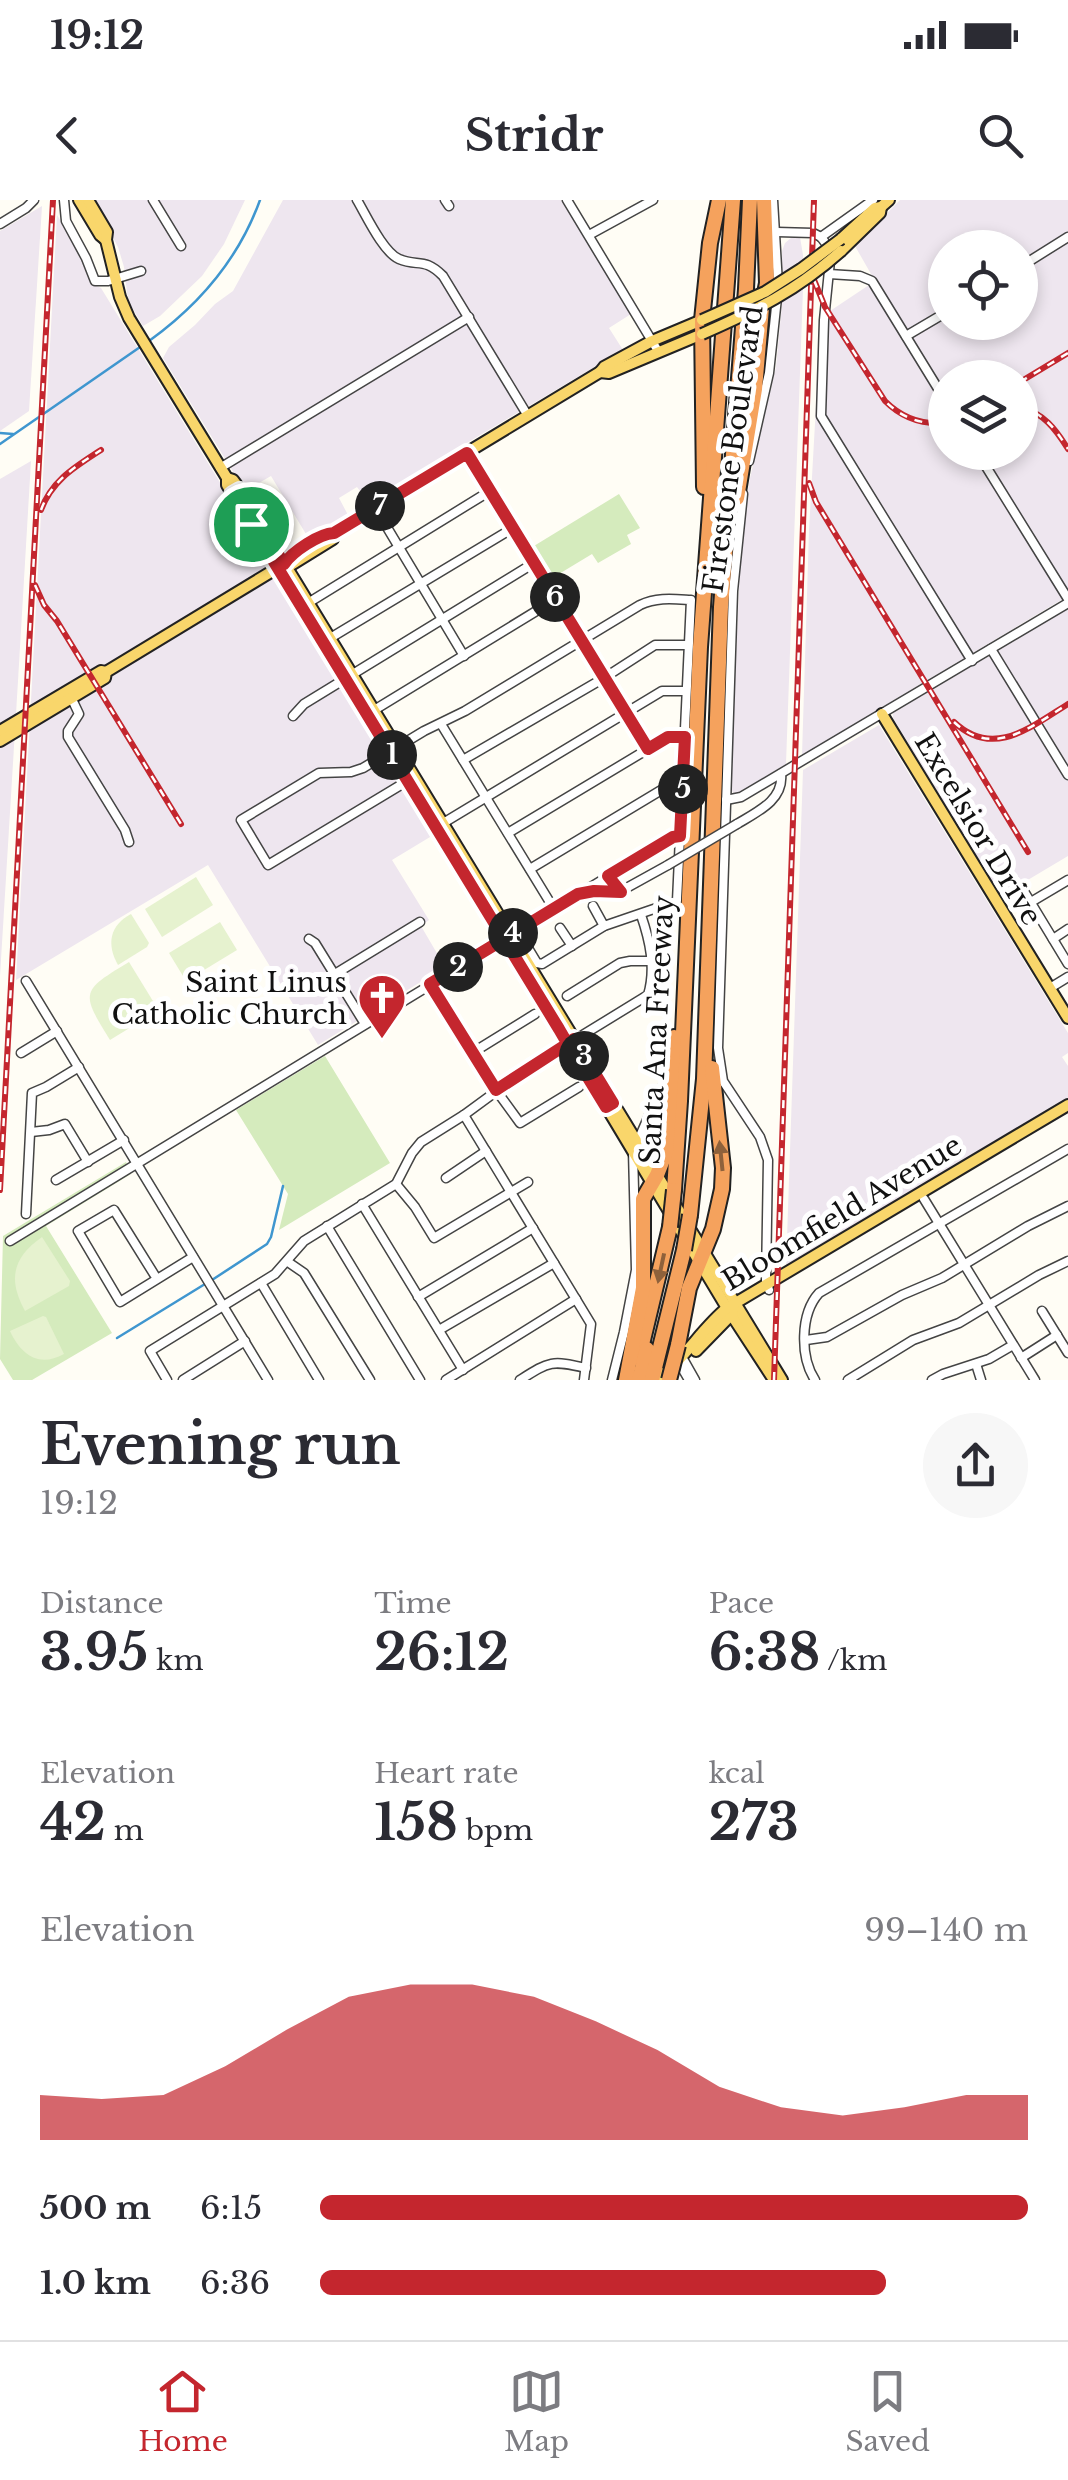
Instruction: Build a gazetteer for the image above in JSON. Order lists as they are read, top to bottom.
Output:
{
  "streets": {
    "highway": ["Santa Ana Freeway"],
    "main road": ["Excelsior Drive", "Bloomfield Avenue"],
    "street": ["Firestone Boulevard"]
  },
  "crossings": [
    ["Firestone Boulevard", "Santa Ana Freeway"],
    ["Firestone Boulevard", "Bloomfield Avenue"],
    ["Santa Ana Freeway", "Bloomfield Avenue"]
  ],
  "places": {
    "church": ["Saint Linus Catholic Church"]
  },
  "page": {
    "status": "19:12",
    "header": "Stridr",
    "pins": [
      "7",
      "6",
      "1",
      "5",
      "4",
      "2",
      "3"
    ],
    "heading": ["Evening run", "19:12"],
    "stats": [
      ["Distance", "3.95 km"],
      ["Time", "26:12"],
      ["Pace", "6:38 /km"],
      ["Elevation", "42 m"],
      ["Heart rate", "158 bpm"],
      ["kcal", "273"]
    ],
    "chart": ["Elevation", "99–140 m"],
    "list": [
      {
        "name": "500 m",
        "note": "6:15"
      },
      {
        "name": "1.0 km",
        "note": "6:36"
      }
    ],
    "tabs": ["Home", "Map", "Saved"]
  }
}
